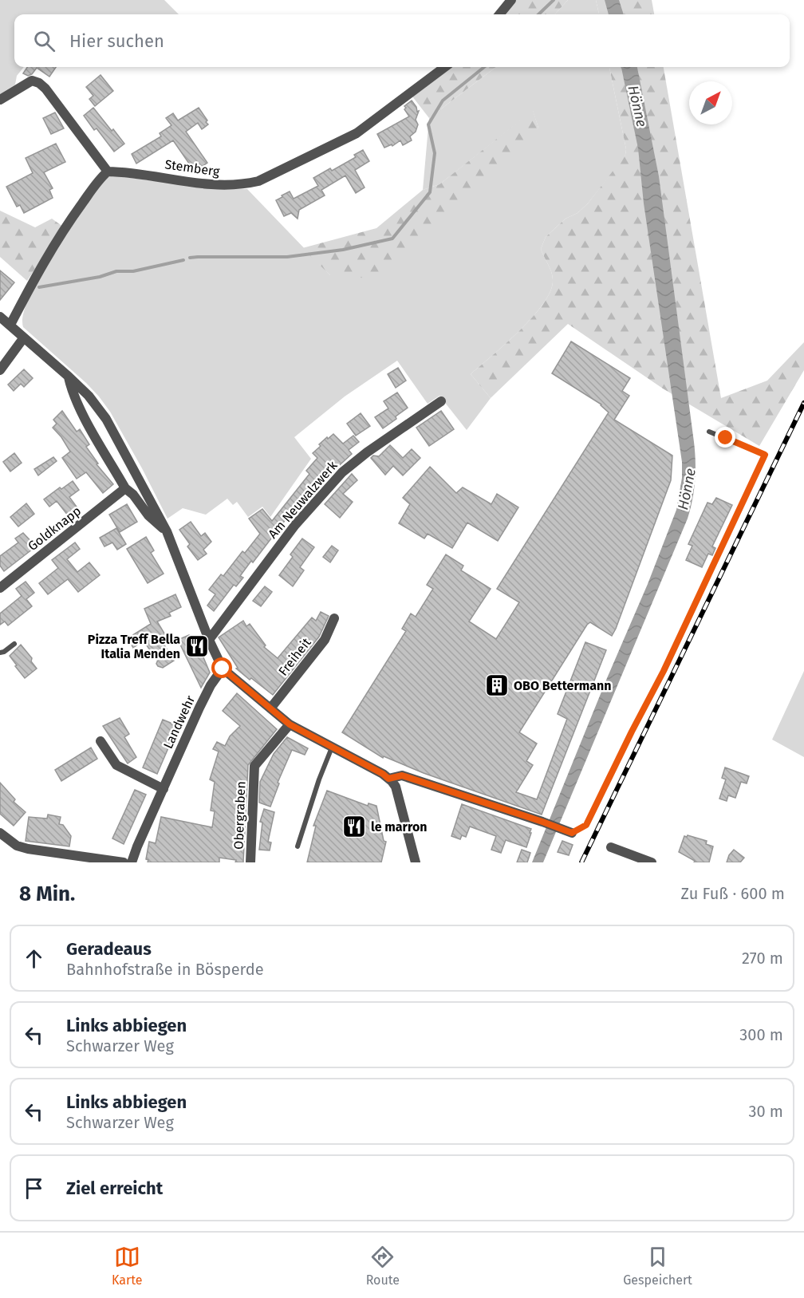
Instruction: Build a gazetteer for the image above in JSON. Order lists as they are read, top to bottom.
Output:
{
  "streets": {
    "street": [
      "Stemberg",
      "Am Neuwalzwerk",
      "Goldknapp",
      "Freiheit",
      "Landwehr",
      "Obergraben"
    ]
  },
  "water": ["Hönne"],
  "places": {
    "restaurant": ["Pizza Treff Bella Italia Menden", "le marron"],
    "building": ["OBO Bettermann"]
  },
  "north": "top right",
  "page": {
    "search": "Hier suchen",
    "heading": ["8 Min.", "Zu Fuß · 600 m"],
    "list": [
      ["Geradeaus", "Bahnhofstraße in Bösperde", "270 m"],
      ["Links abbiegen", "Schwarzer Weg", "300 m"],
      ["Links abbiegen", "Schwarzer Weg", "30 m"],
      "Ziel erreicht"
    ],
    "nav": ["Karte", "Route", "Gespeichert"]
  }
}
